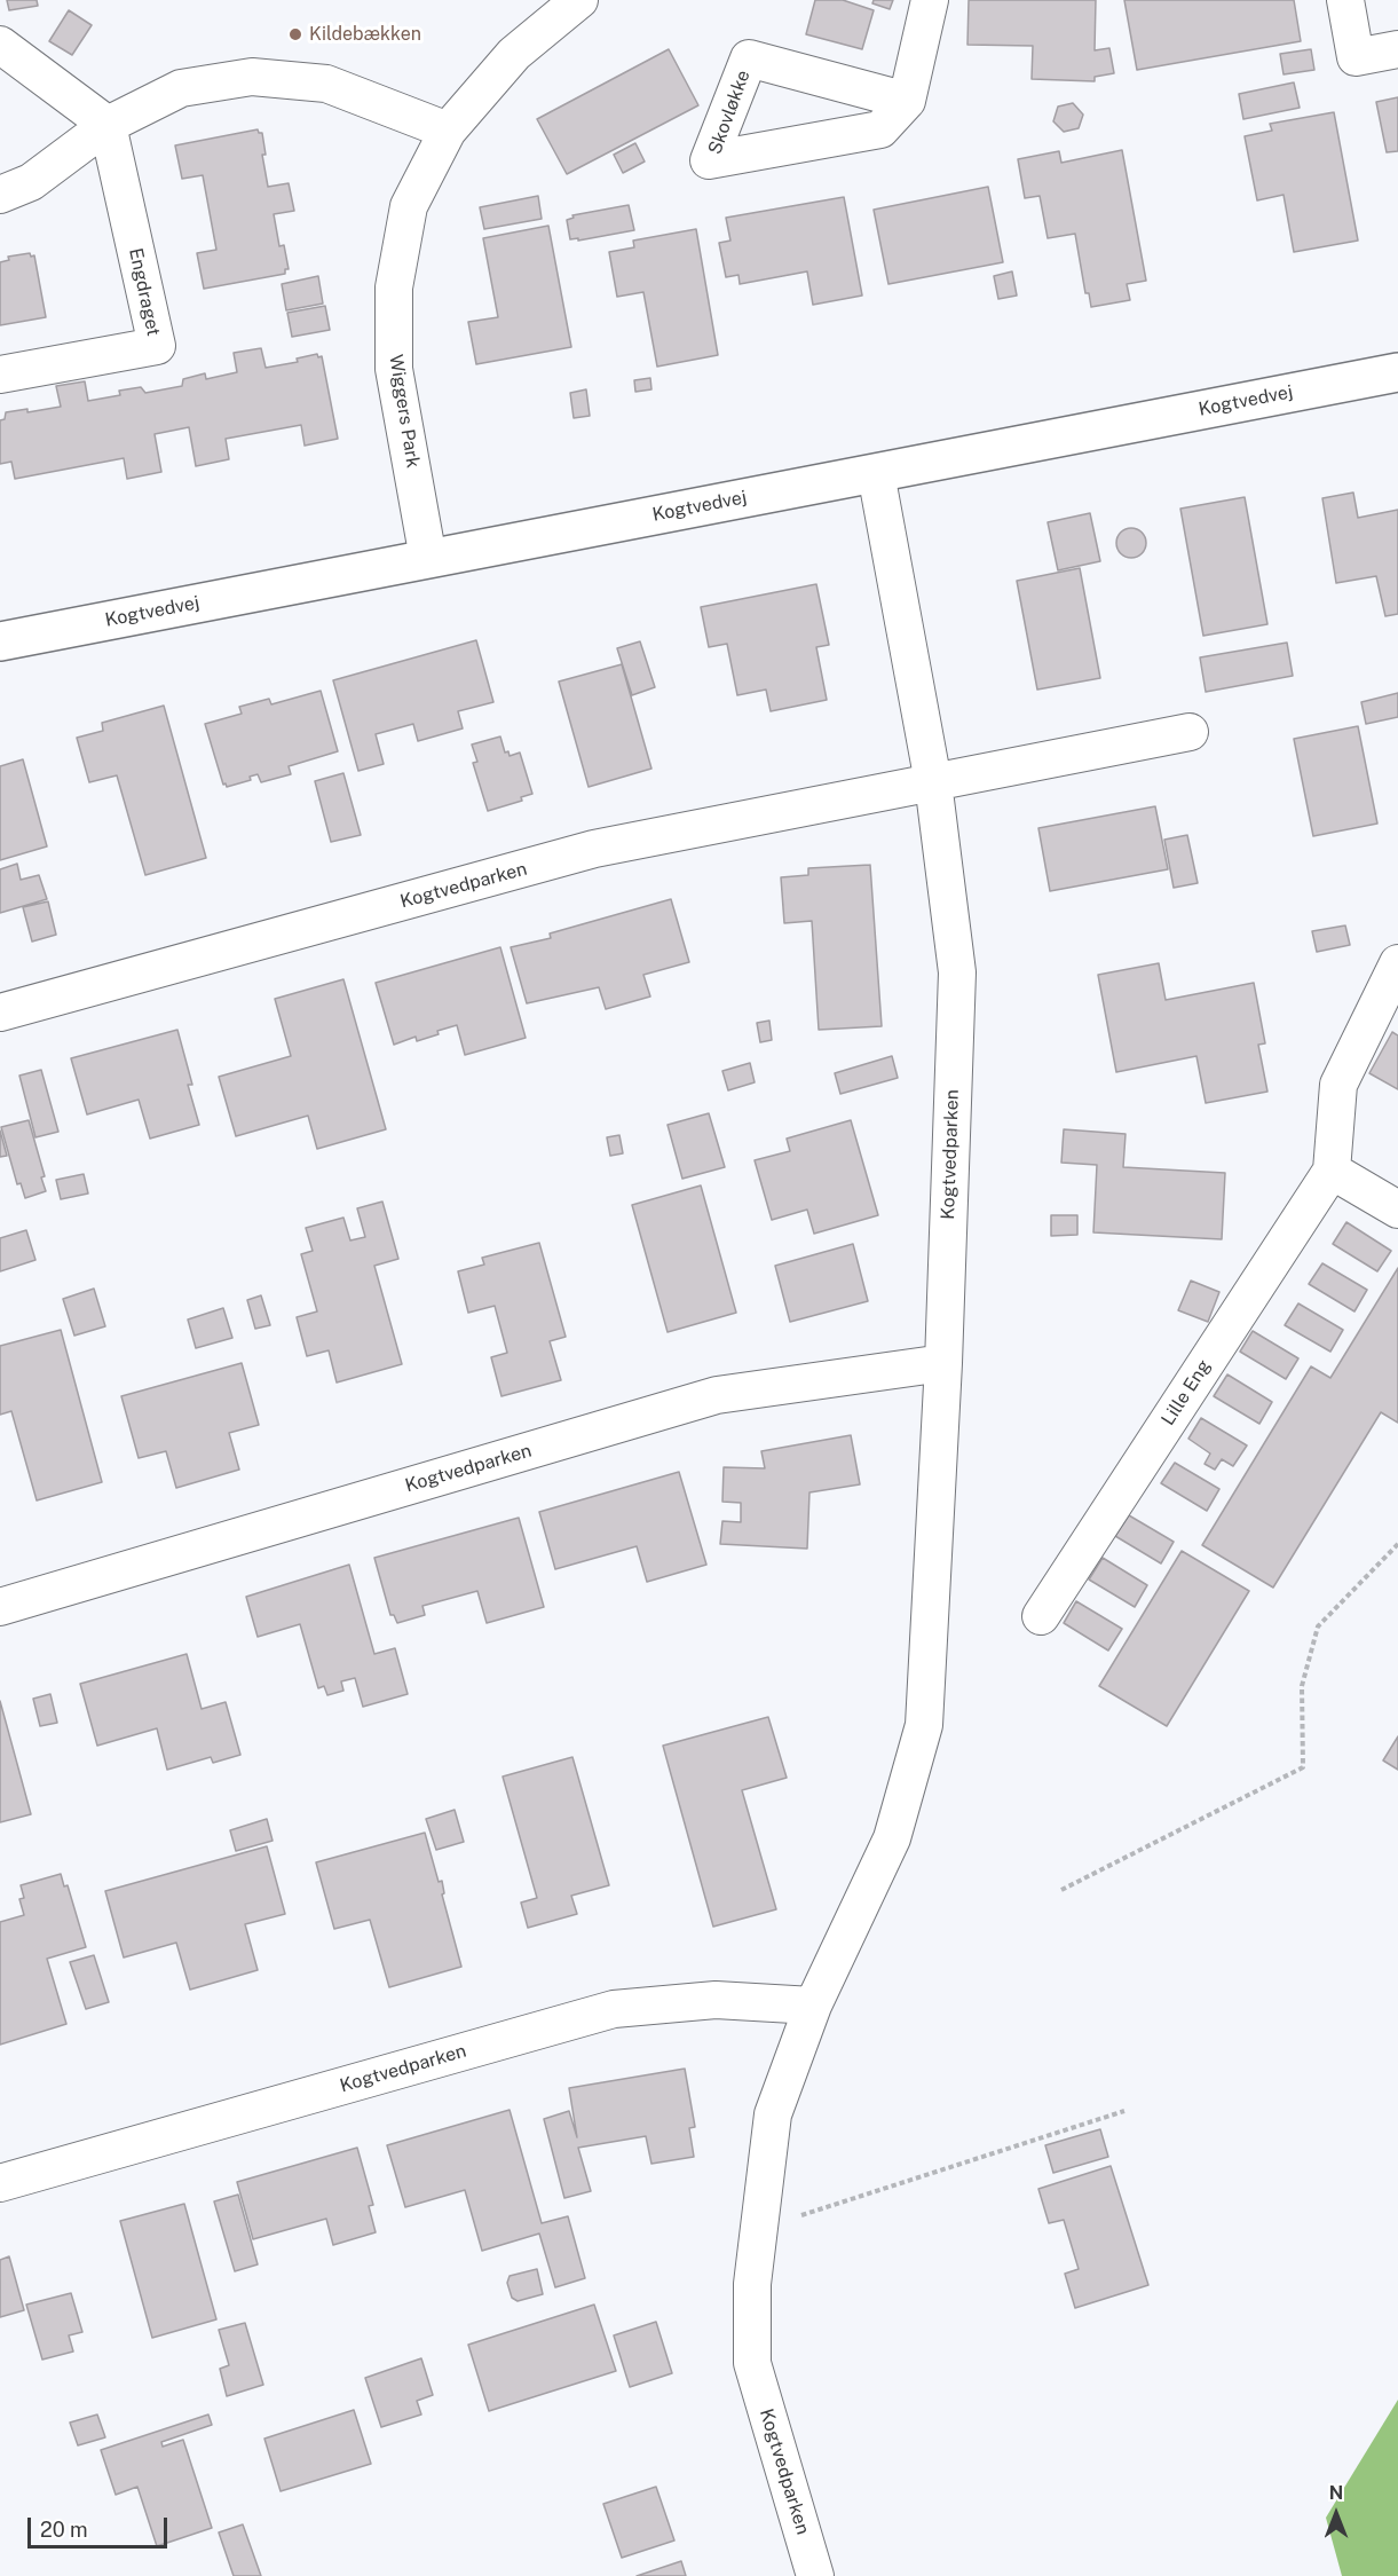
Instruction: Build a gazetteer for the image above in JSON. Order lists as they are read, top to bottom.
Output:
{
  "streets": {
    "street": [
      "Skovløkke",
      "Engdraget",
      "Kogtvedvej",
      "Wiggers Park",
      "Kogtvedparken",
      "Lille Eng"
    ]
  },
  "crossings": [
    ["Kogtvedvej", "Wiggers Park"],
    ["Kogtvedvej", "Kogtvedparken"]
  ],
  "places": ["Kildebækken"],
  "scale_bar": "20 m",
  "north": "top"
}
